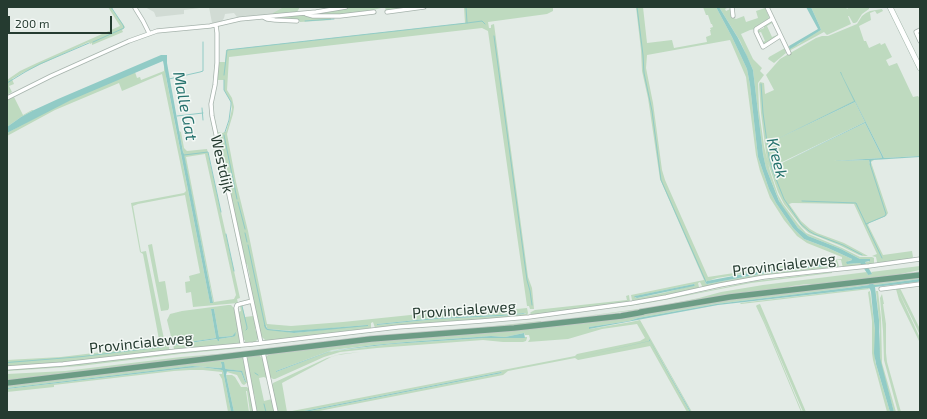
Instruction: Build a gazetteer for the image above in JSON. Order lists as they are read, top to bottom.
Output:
{
  "streets": {
    "main road": ["Provincialeweg"],
    "street": ["Westdijk"]
  },
  "crossings": [
    ["Westdijk", "Provincialeweg"]
  ],
  "water": ["Malle Gat", "Kreek"],
  "scale_bar": "200 m"
}
